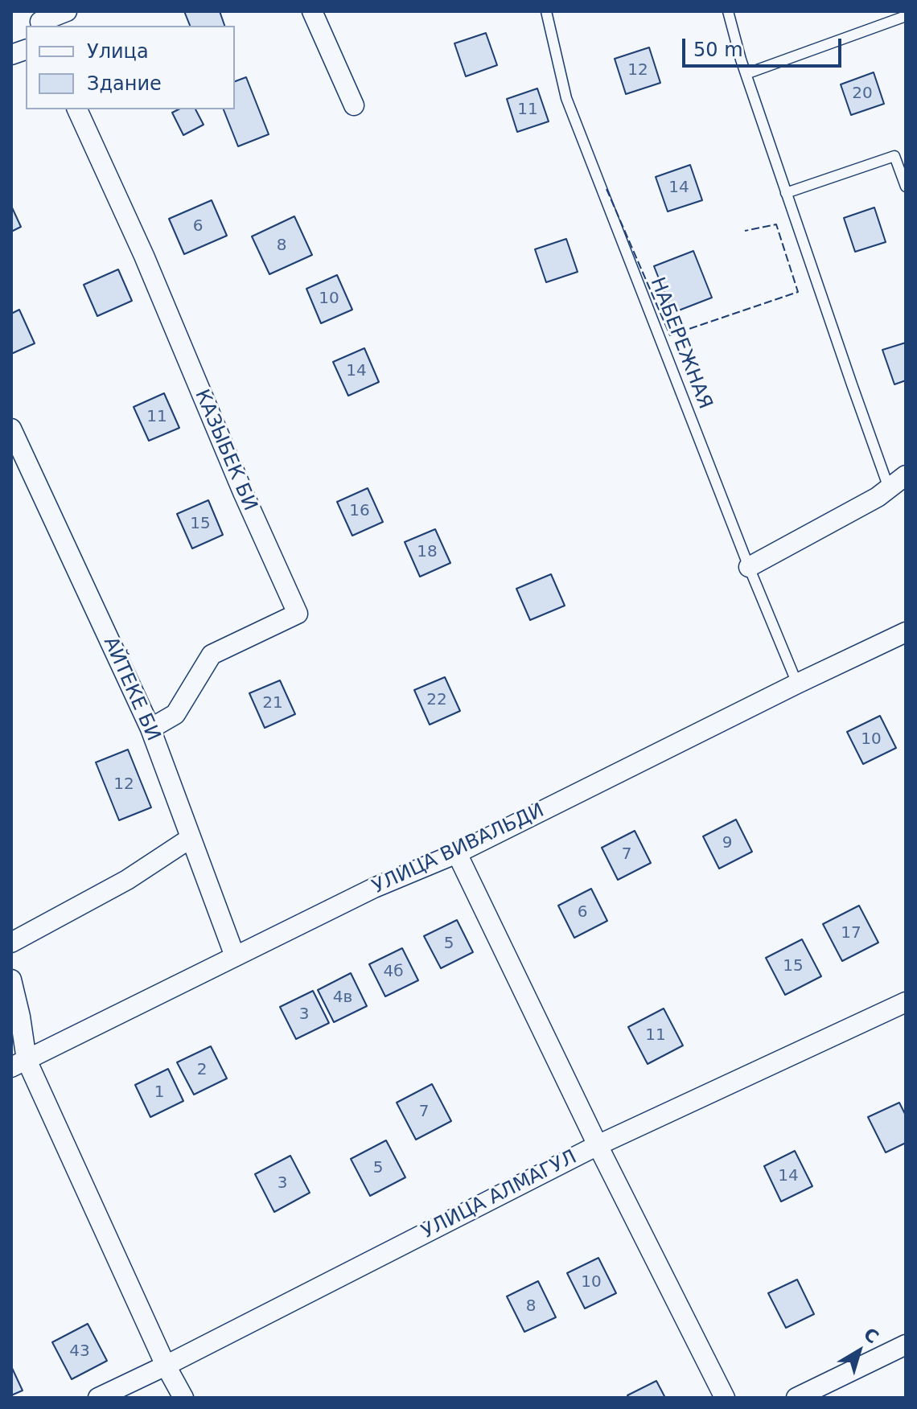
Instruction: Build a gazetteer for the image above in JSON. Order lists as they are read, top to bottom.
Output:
{
  "streets": {
    "street": [
      "КАЗЫБЕК БИ",
      "АЙТЕКЕ БИ",
      "УЛИЦА ВИВАЛЬДИ",
      "УЛИЦА АЛМАГУЛ"
    ],
    "lane": ["НАБЕРЕЖНАЯ"]
  },
  "crossings": [
    ["НАБЕРЕЖНАЯ", "УЛИЦА ВИВАЛЬДИ"],
    ["КАЗЫБЕК БИ", "АЙТЕКЕ БИ"],
    ["АЙТЕКЕ БИ", "УЛИЦА ВИВАЛЬДИ"]
  ],
  "house_numbers": [
    "12",
    "20",
    "11",
    "14",
    "6",
    "8",
    "10",
    "14",
    "11",
    "16",
    "15",
    "18",
    "22",
    "21",
    "10",
    "12",
    "9",
    "7",
    "6",
    "17",
    "5",
    "15",
    "4б",
    "4в",
    "3",
    "11",
    "2",
    "1",
    "7",
    "5",
    "14",
    "3",
    "10",
    "8",
    "43"
  ],
  "legend": ["Улица", "Здание"],
  "scale_bar": "50 m",
  "north": "top right"
}
